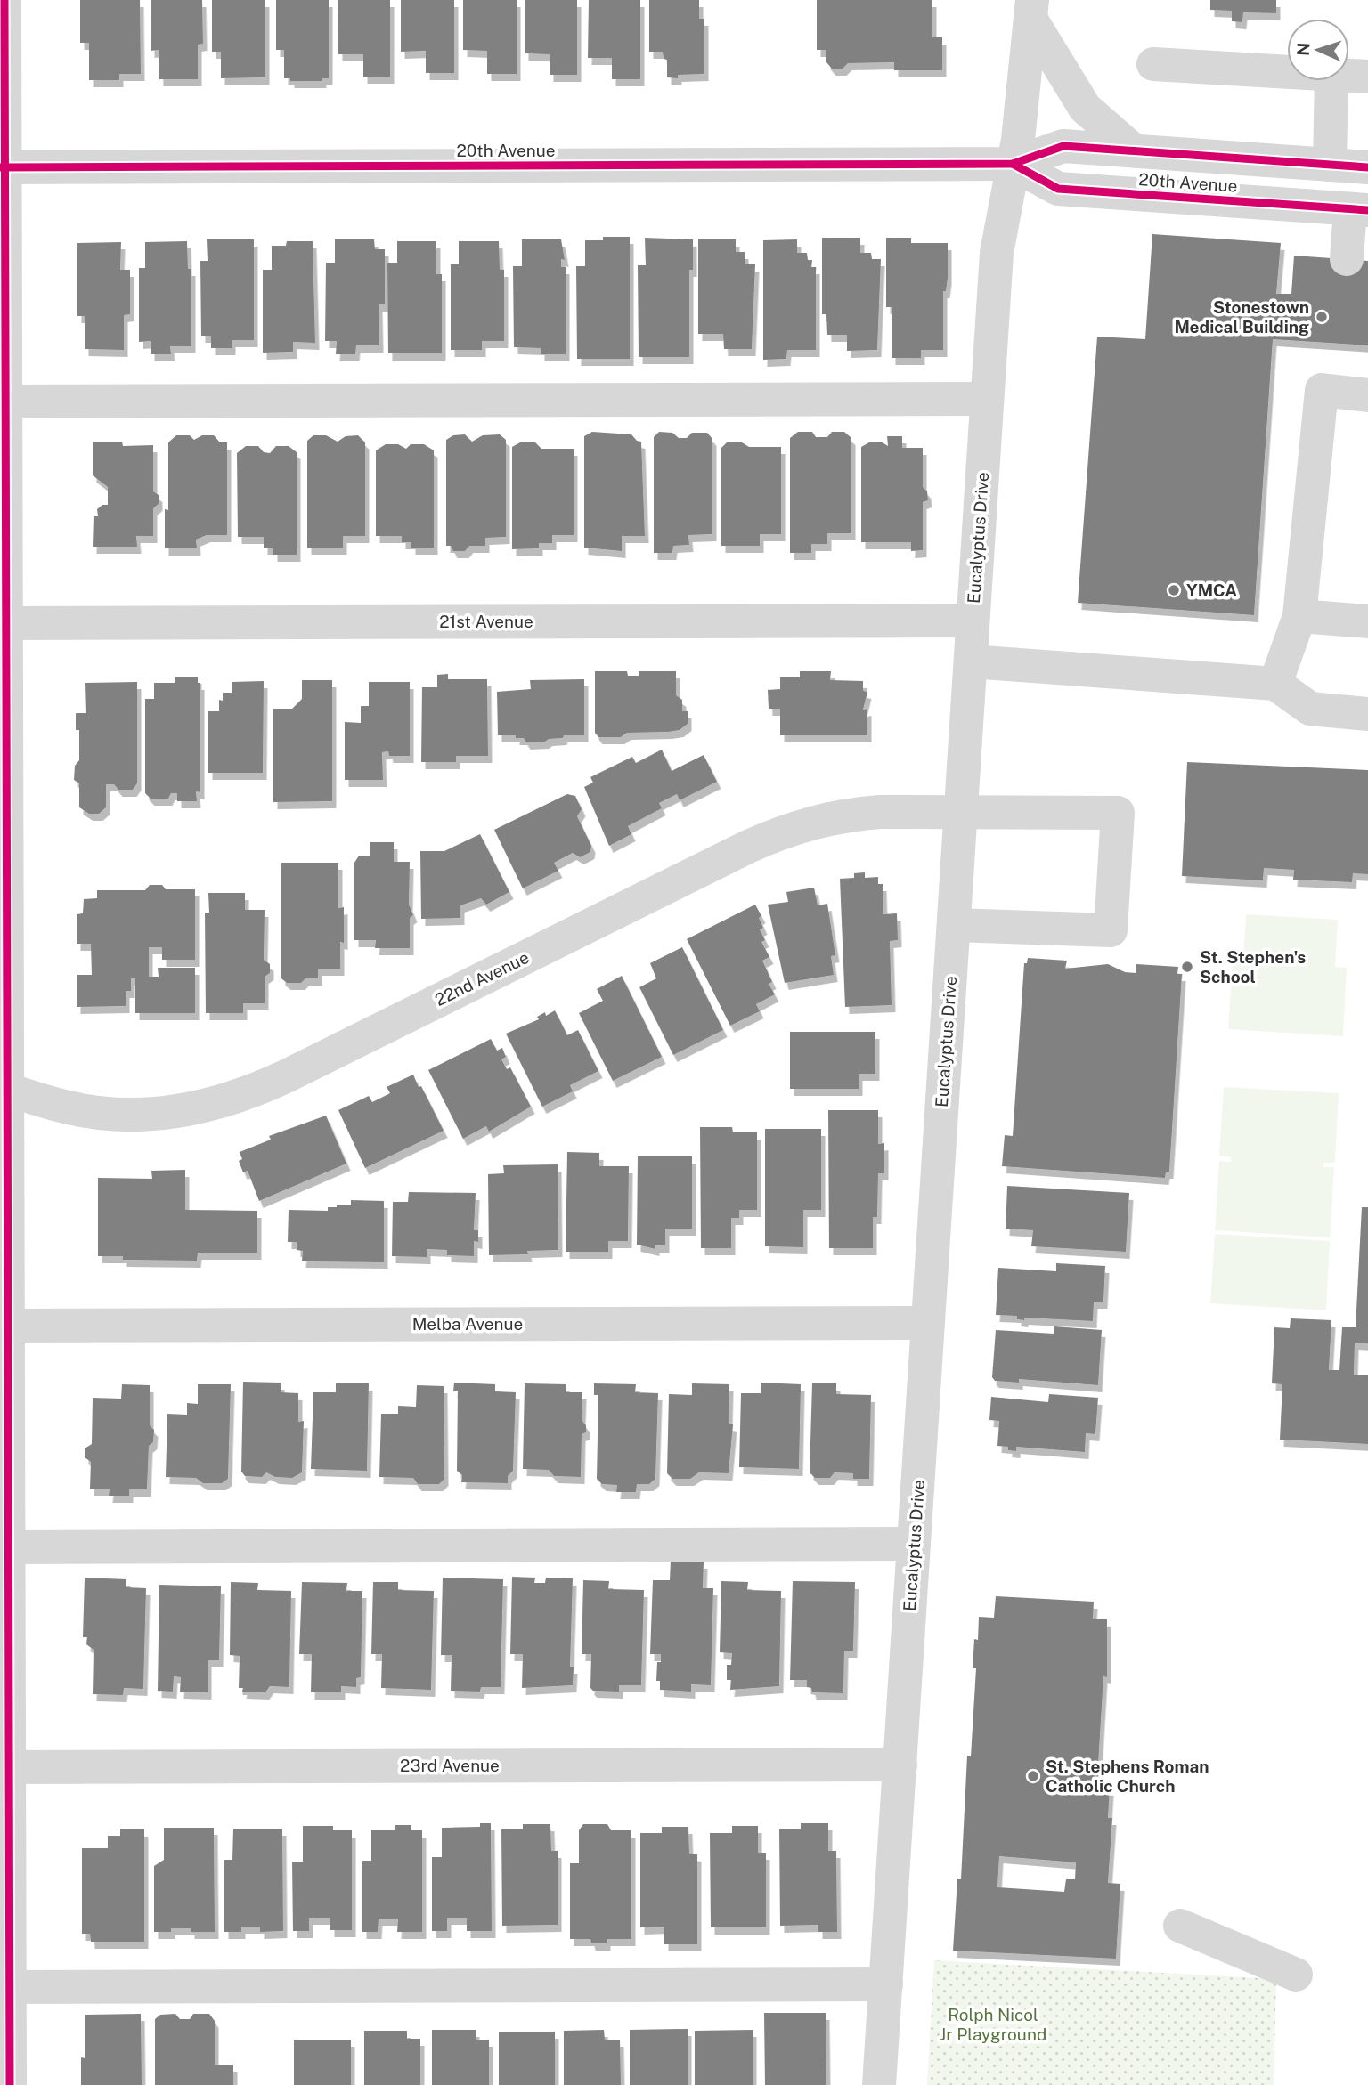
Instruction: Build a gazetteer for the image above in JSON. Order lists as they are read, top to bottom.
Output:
{
  "streets": {
    "street": [
      "20th Avenue",
      "Eucalyptus Drive",
      "21st Avenue",
      "22nd Avenue",
      "Melba Avenue",
      "23rd Avenue"
    ]
  },
  "crossings": [
    ["20th Avenue", "Eucalyptus Drive"],
    ["Eucalyptus Drive", "21st Avenue"],
    ["Eucalyptus Drive", "22nd Avenue"],
    ["Eucalyptus Drive", "Melba Avenue"],
    ["Eucalyptus Drive", "23rd Avenue"]
  ],
  "parks": ["Rolph Nicol Jr Playground"],
  "places": [
    "Stonestown Medical Building",
    "YMCA",
    "St. Stephen's School",
    "St. Stephens Roman Catholic Church"
  ],
  "north": "left"
}
